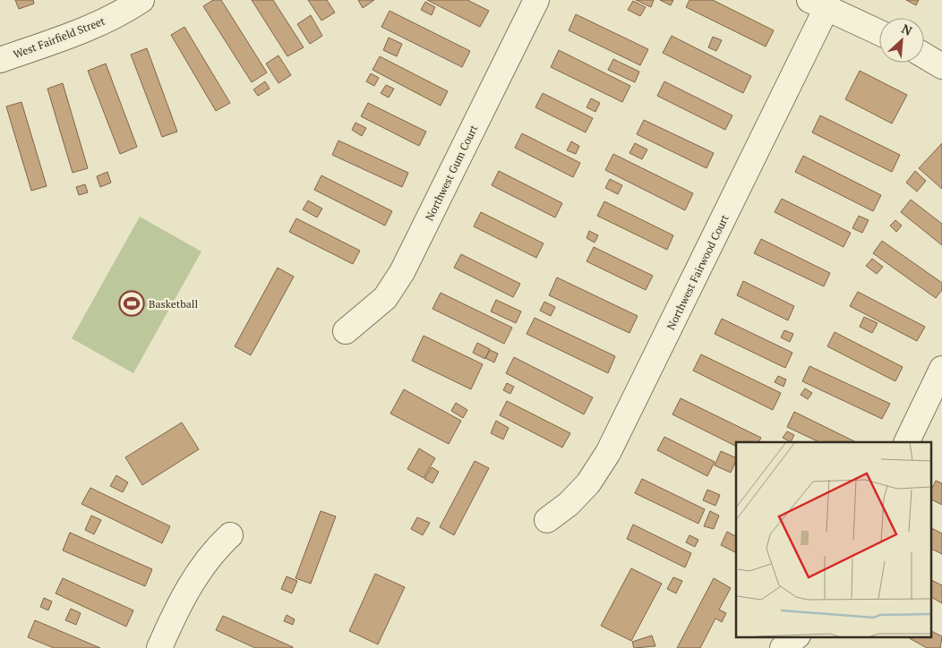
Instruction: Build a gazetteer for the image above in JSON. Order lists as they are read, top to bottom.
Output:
{
  "streets": {
    "lane": ["West Fairfield Street", "Northwest Gum Court", "Northwest Fairwood Court"]
  },
  "places": {
    "sports": ["Basketball"]
  },
  "north": "top right"
}
